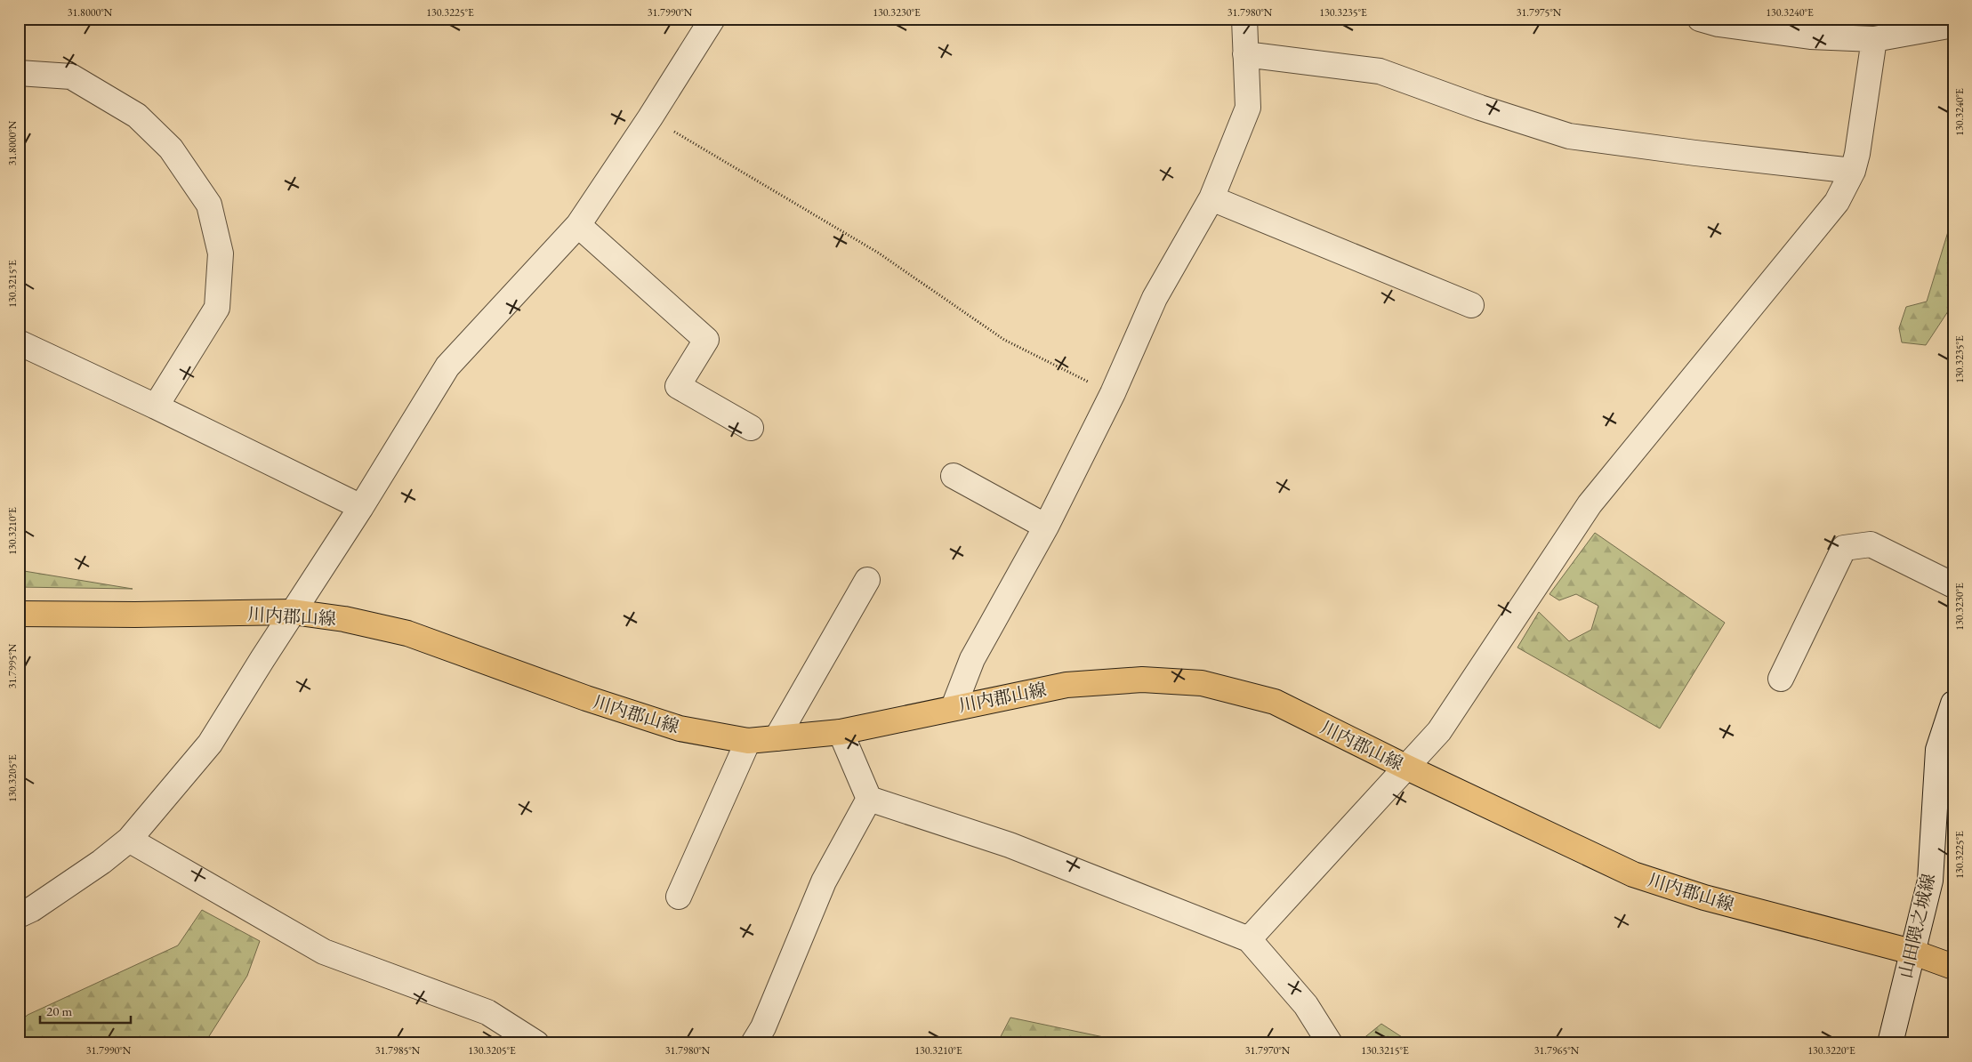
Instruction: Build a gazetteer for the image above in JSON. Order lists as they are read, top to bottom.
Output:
{
  "streets": {
    "main road": ["川内郡山線"],
    "street": ["山田隈之城線"]
  },
  "crossings": [
    ["川内郡山線", "山田隈之城線"]
  ],
  "scale_bar": "20 m",
  "coordinates": [
    "31.8000°N",
    "130.3225°E",
    "31.7990°N",
    "130.3230°E",
    "31.7980°N",
    "130.3235°E",
    "31.7975°N",
    "130.3240°E",
    "130.3215°E",
    "130.3210°E",
    "31.7995°N",
    "130.3205°E",
    "31.7985°N",
    "31.7970°N",
    "31.7965°N",
    "130.3220°E"
  ]
}
